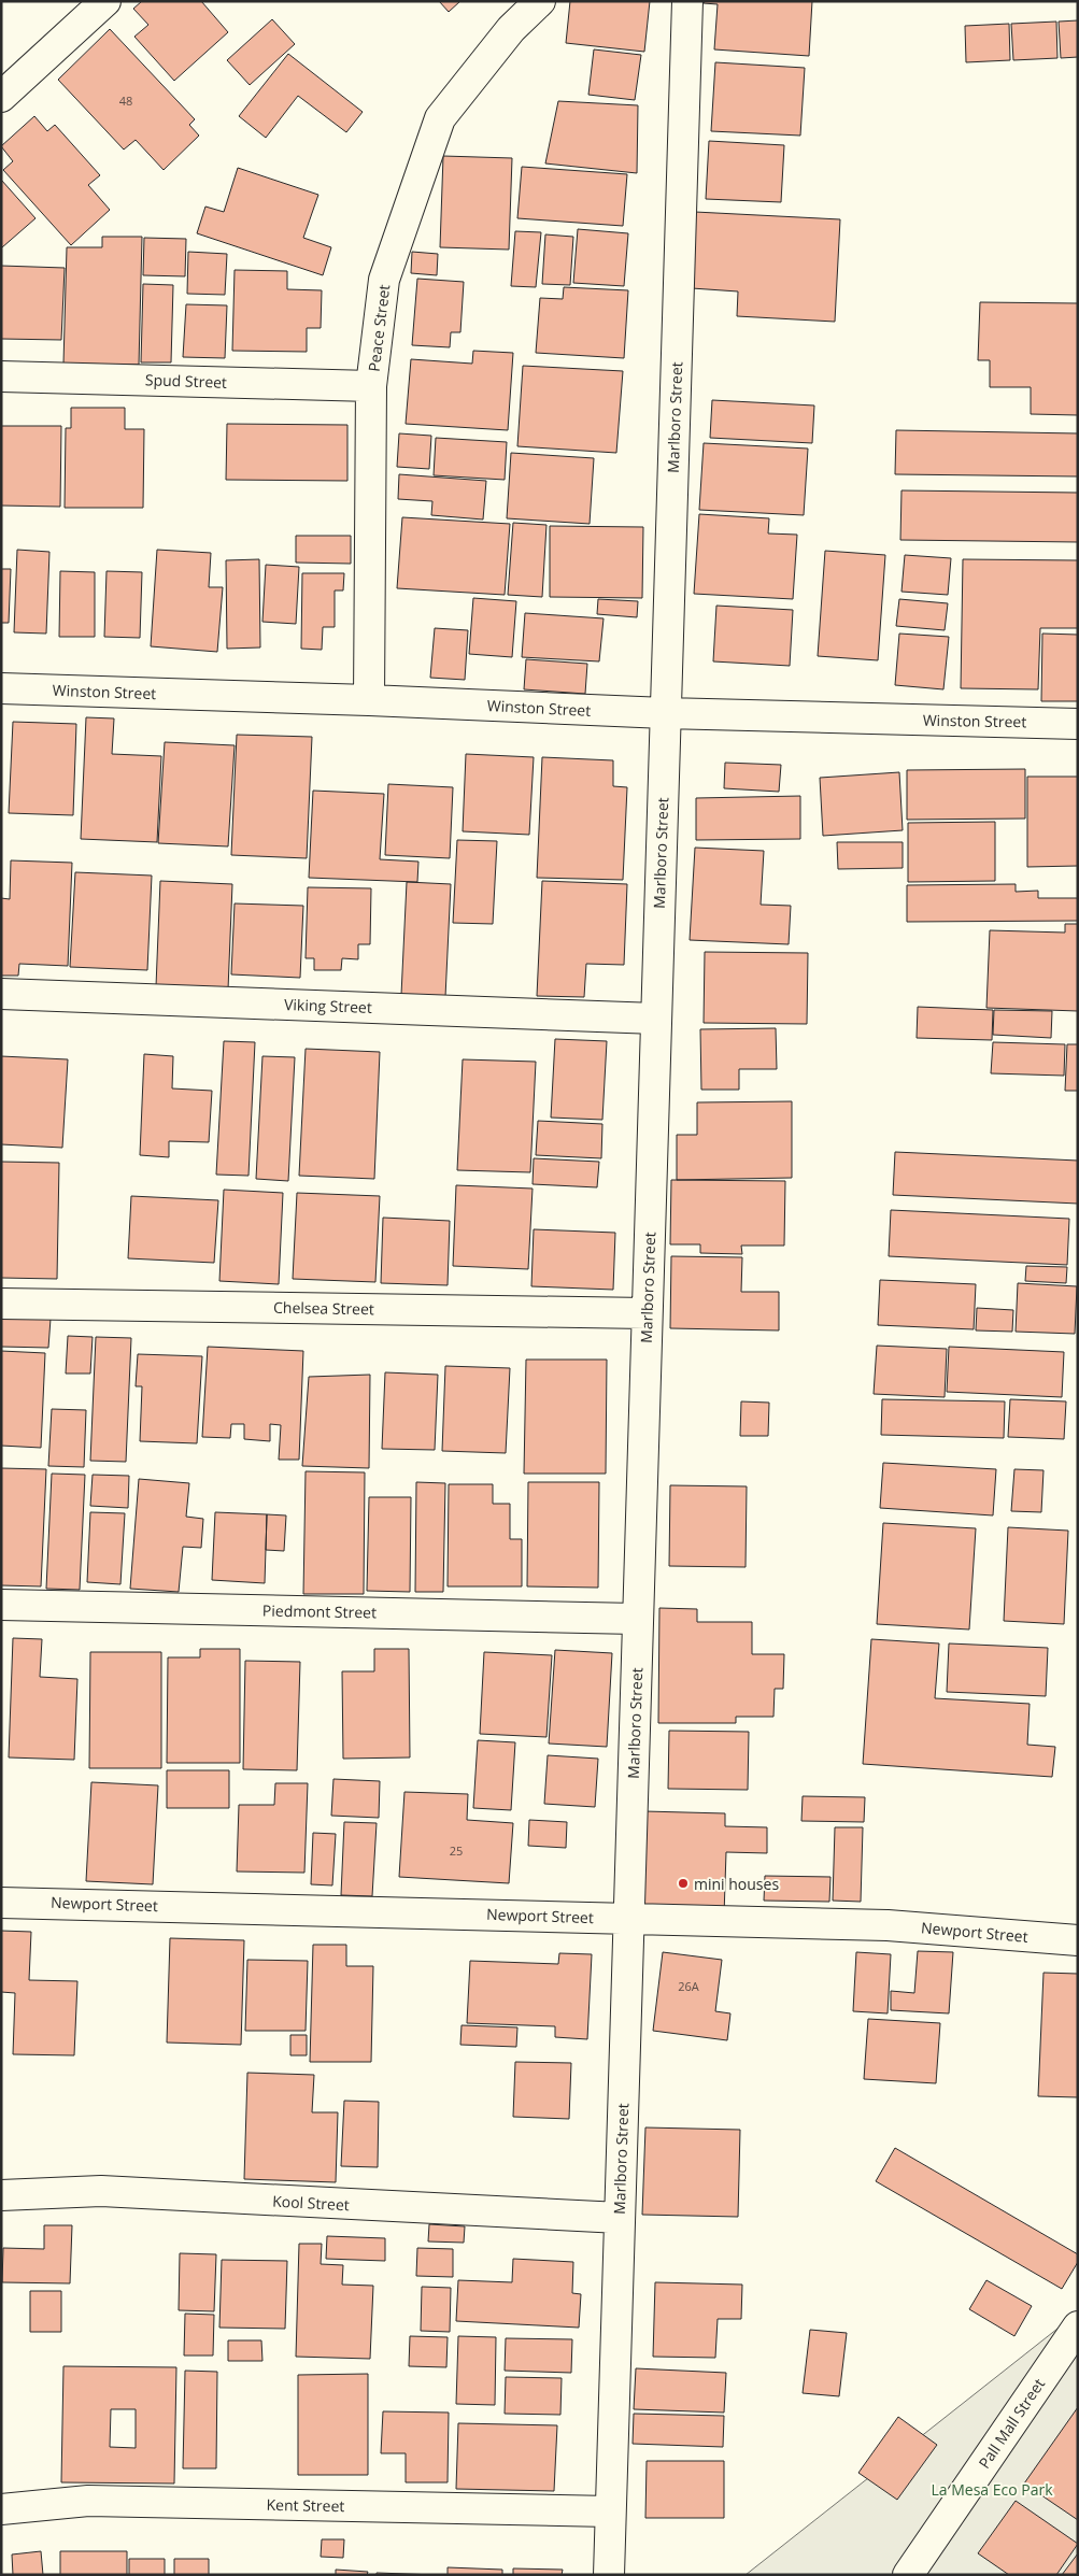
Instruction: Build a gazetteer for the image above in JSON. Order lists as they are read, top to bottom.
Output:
{
  "streets": {
    "street": [
      "Peace Street",
      "Spud Street",
      "Marlboro Street",
      "Winston Street",
      "Viking Street",
      "Chelsea Street",
      "Piedmont Street",
      "Newport Street",
      "Kool Street",
      "Pall Mall Street",
      "Kent Street"
    ]
  },
  "crossings": [
    ["Peace Street", "Spud Street"],
    ["Peace Street", "Winston Street"],
    ["Marlboro Street", "Winston Street"],
    ["Marlboro Street", "Viking Street"],
    ["Marlboro Street", "Chelsea Street"],
    ["Marlboro Street", "Piedmont Street"],
    ["Marlboro Street", "Newport Street"],
    ["Marlboro Street", "Kool Street"],
    ["Marlboro Street", "Kent Street"]
  ],
  "parks": ["La Mesa Eco Park"],
  "places": ["mini houses"],
  "house_numbers": ["48", "25", "26A"]
}
